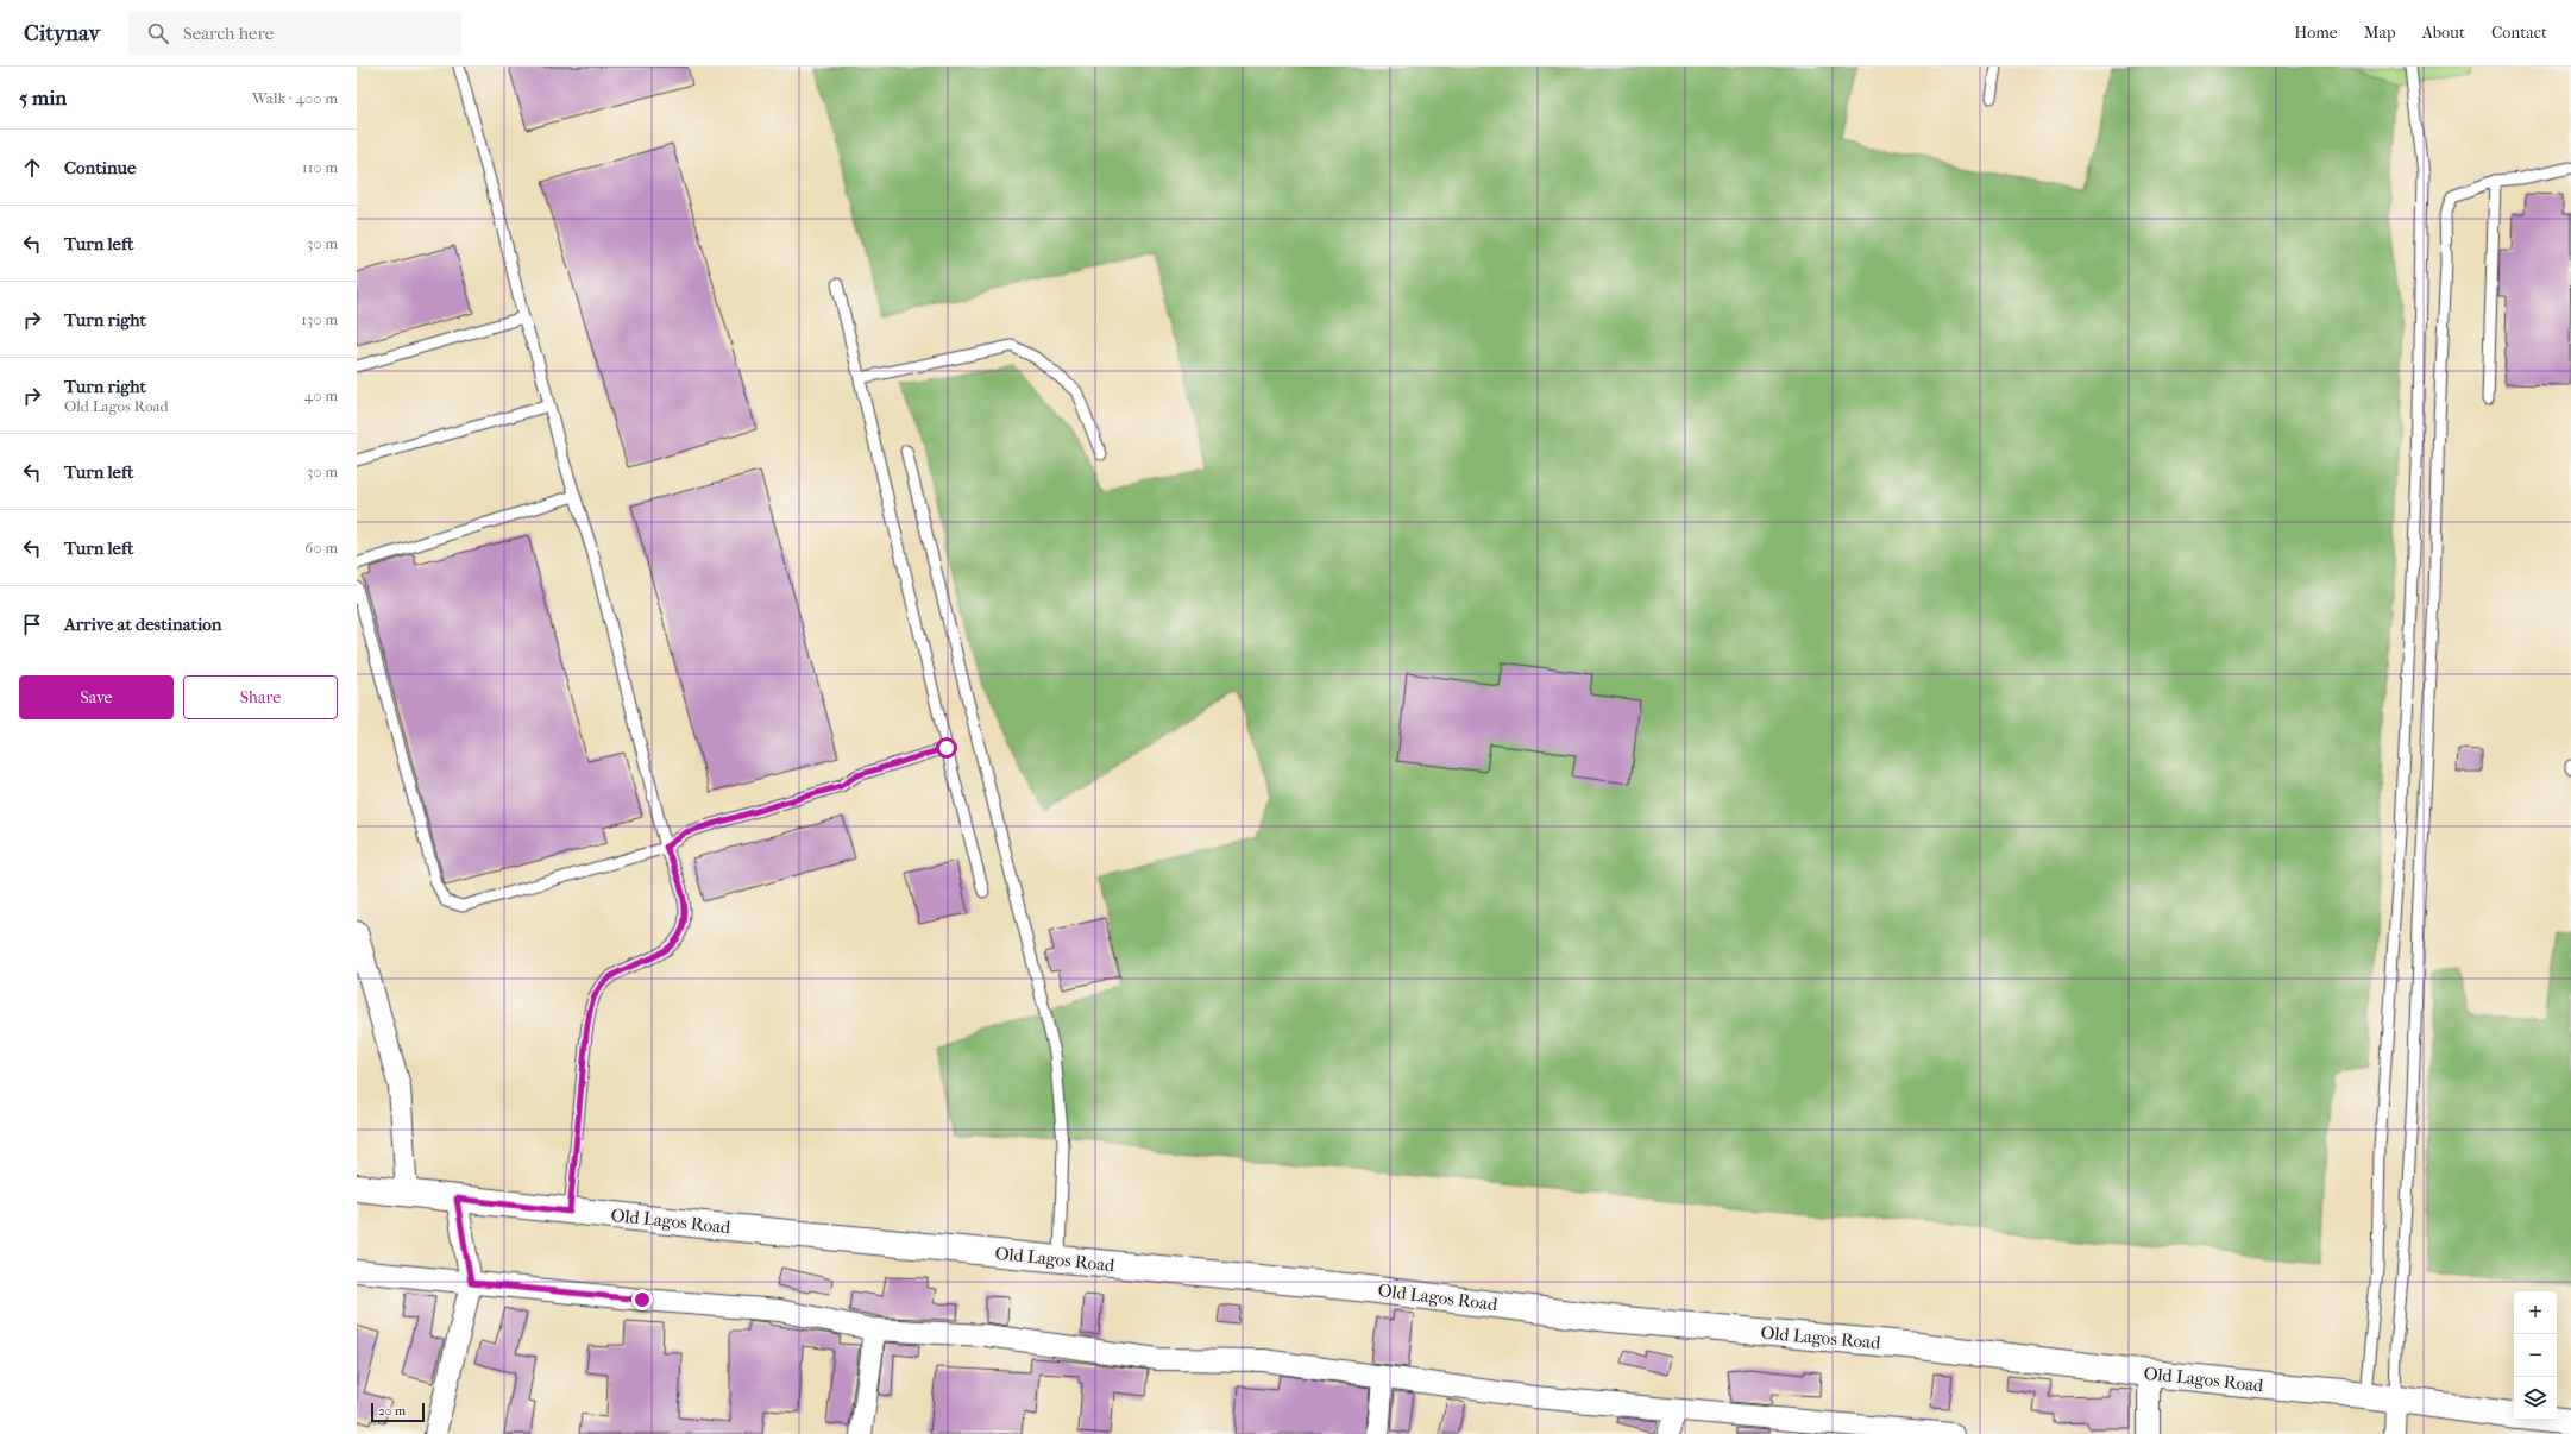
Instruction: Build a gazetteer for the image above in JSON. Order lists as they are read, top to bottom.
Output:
{
  "streets": {
    "main road": ["Old Lagos Road"]
  },
  "scale_bar": "20 m",
  "page": {
    "header": "Citynav",
    "search": "Search here",
    "nav": [
      "Home",
      "Map",
      "About",
      "Contact"
    ],
    "heading": ["5 min", "Walk · 400 m"],
    "list": [
      ["Continue", "110 m"],
      ["Turn left", "30 m"],
      ["Turn right", "130 m"],
      ["Turn right", "Old Lagos Road", "40 m"],
      ["Turn left", "30 m"],
      ["Turn left", "60 m"],
      "Arrive at destination"
    ],
    "buttons": ["Save", "Share"],
    "map_buttons": ["+", "−"],
    "scale": "20 m"
  }
}
